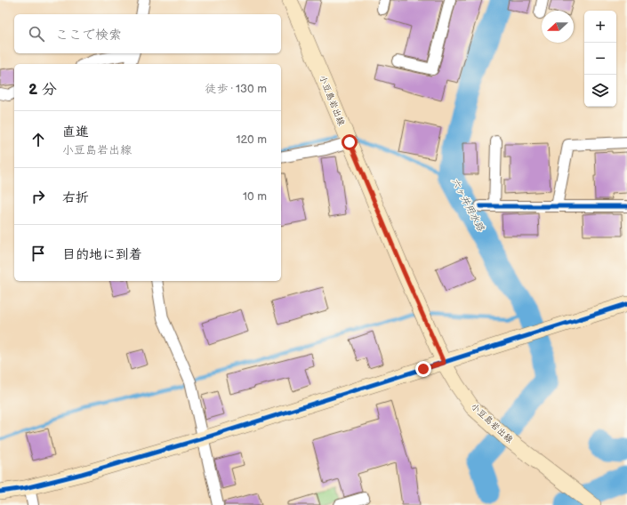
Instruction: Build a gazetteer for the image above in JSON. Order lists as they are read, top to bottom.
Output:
{
  "streets": {
    "street": ["小豆島岩出線"]
  },
  "water": ["六ヶ井用水路"],
  "north": "left",
  "page": {
    "map_buttons": ["+", "−"],
    "search": "ここで検索",
    "heading": ["2 分", "徒歩 · 130 m"],
    "list": [
      ["直進", "小豆島岩出線", "120 m"],
      ["右折", "10 m"],
      "目的地に到着"
    ]
  }
}
